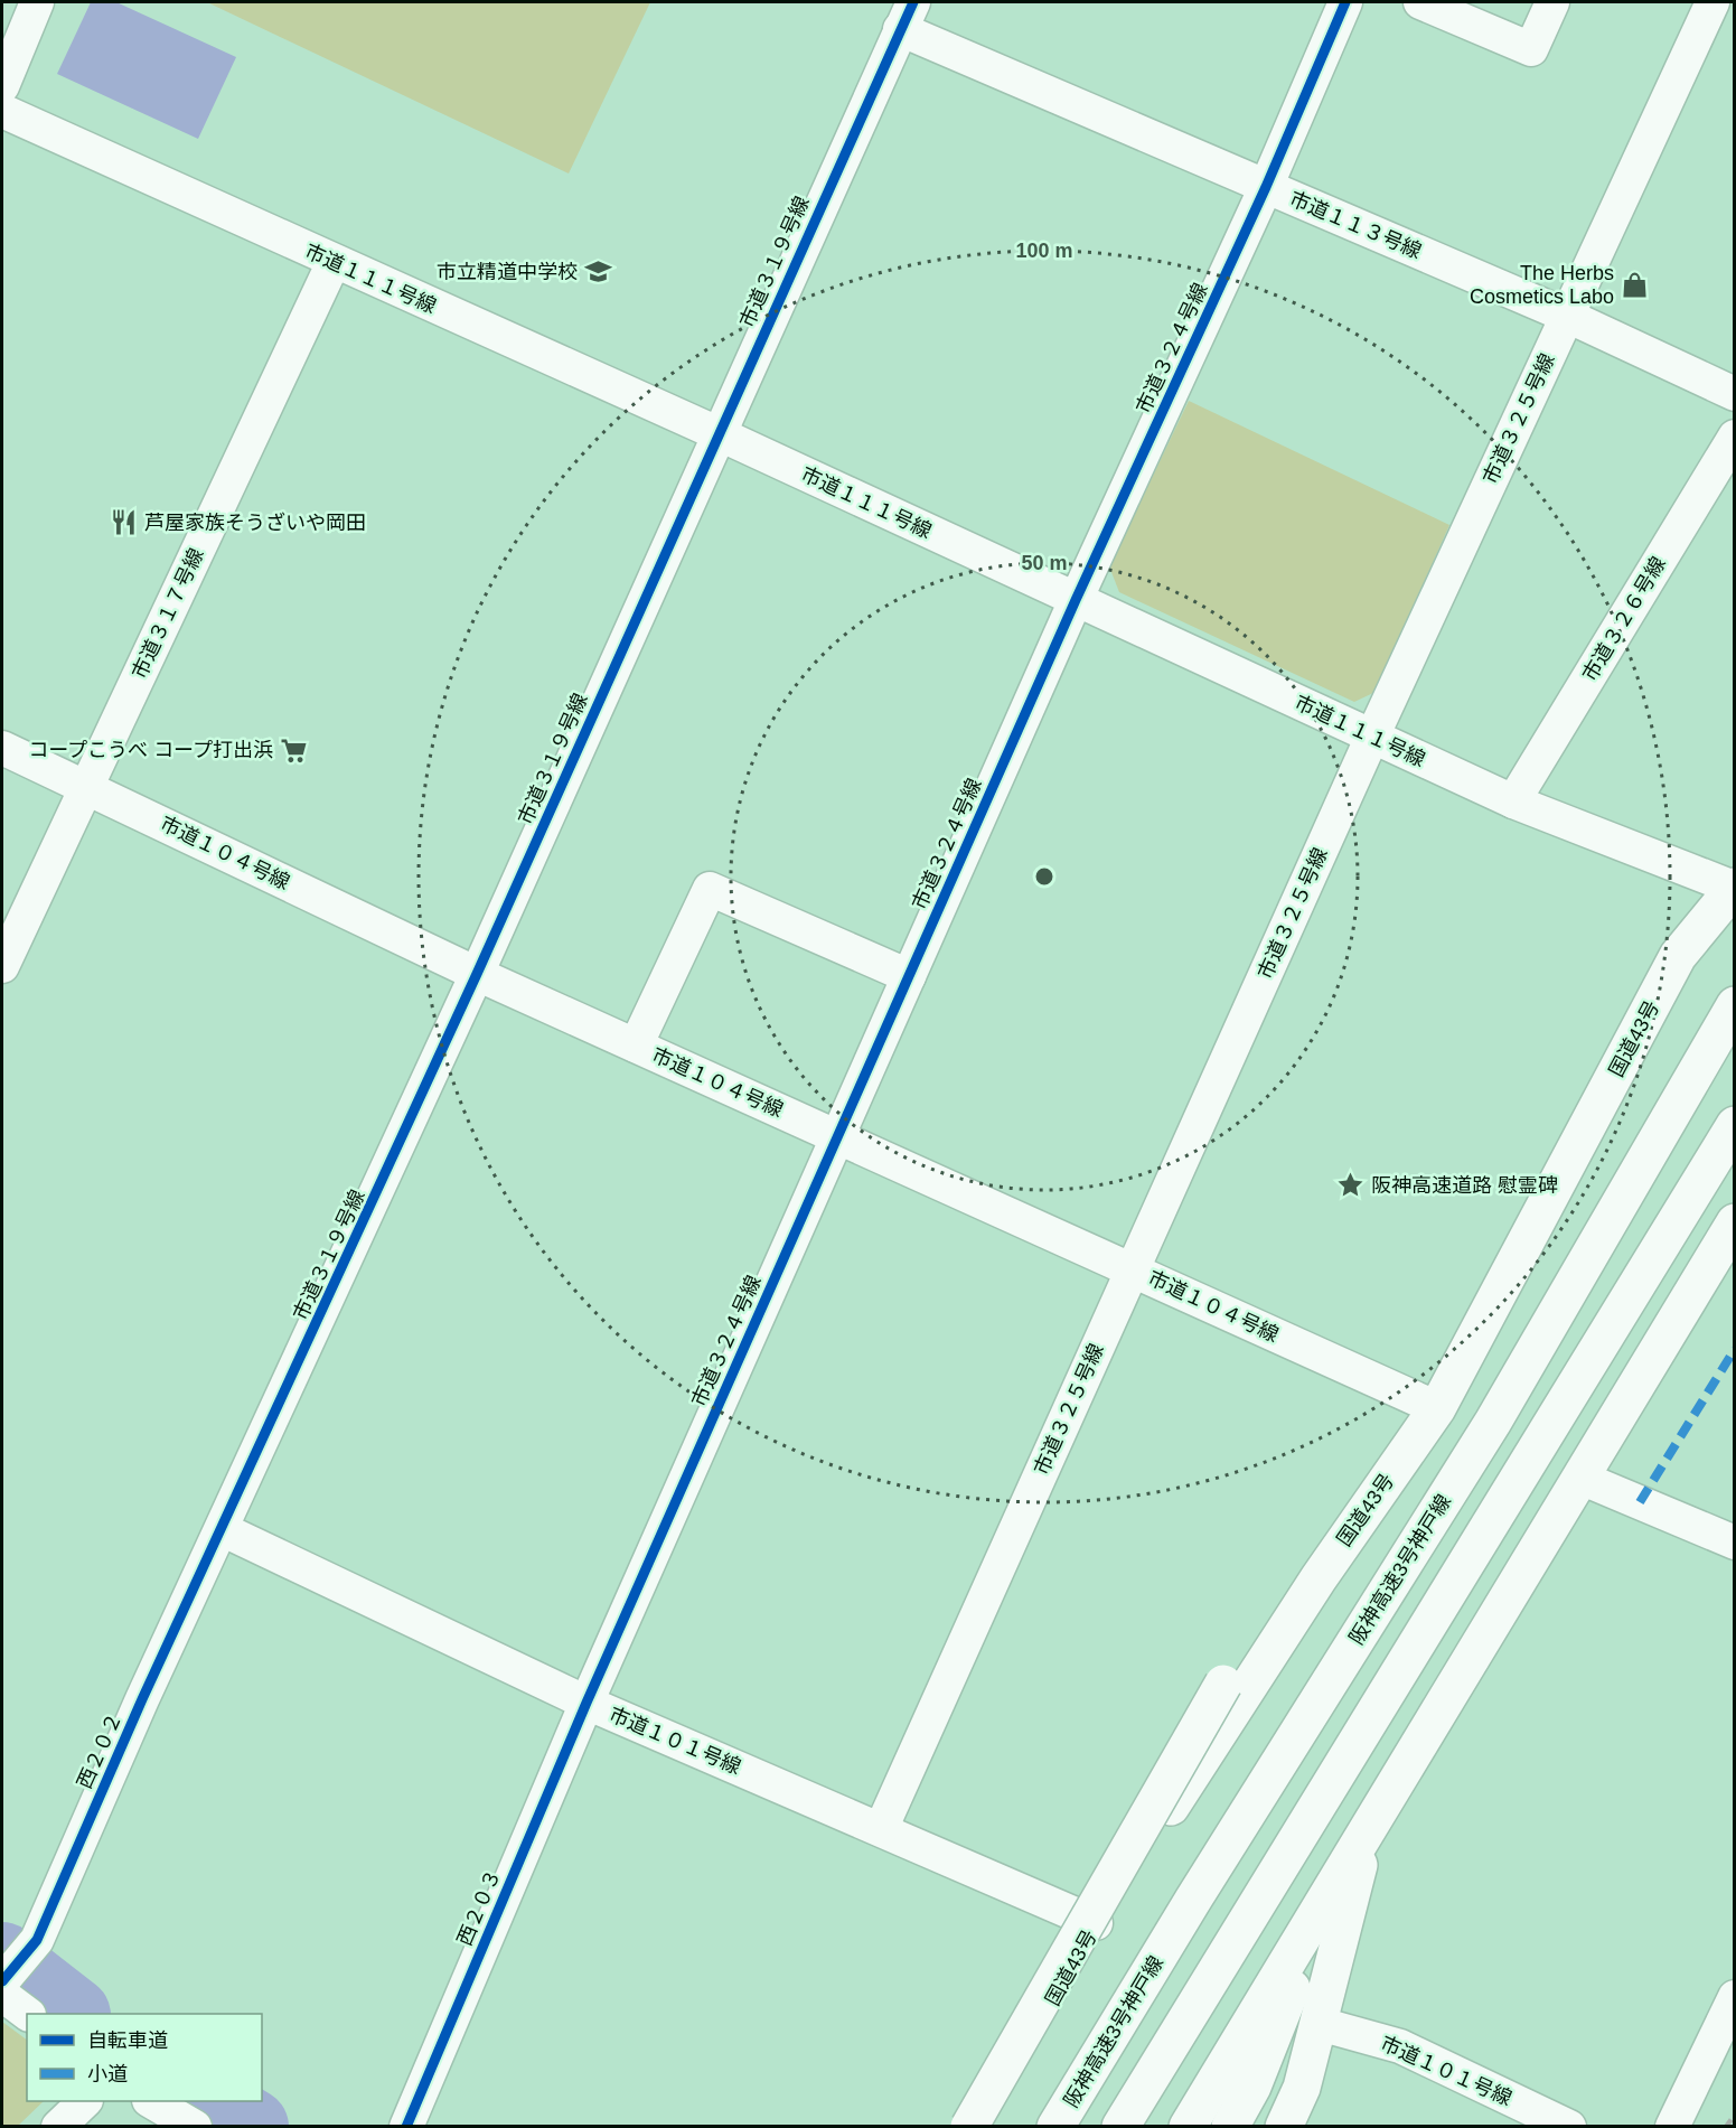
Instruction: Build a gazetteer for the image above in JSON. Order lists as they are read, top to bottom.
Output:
{
  "streets": {
    "highway": ["国道43号", "阪神高速3号神戸線"],
    "street": [
      "市道１１３号線",
      "市道３１９号線",
      "市道１１１号線",
      "市道３２４号線",
      "市道３２５号線",
      "市道３１７号線",
      "市道３２６号線",
      "市道１０４号線",
      "市道１０１号線",
      "西２０２",
      "西２０３"
    ]
  },
  "crossings": [
    ["市道１１３号線", "市道３１９号線"],
    ["市道１１３号線", "市道３２４号線"],
    ["市道１１３号線", "市道３２５号線"],
    ["市道３１９号線", "市道１１１号線"],
    ["市道３１９号線", "市道１０４号線"],
    ["市道３１９号線", "市道１０１号線"],
    ["市道３１９号線", "西２０２"],
    ["市道１１１号線", "市道３２４号線"],
    ["市道１１１号線", "市道３２５号線"],
    ["市道１１１号線", "市道３１７号線"],
    ["市道１１１号線", "市道３２６号線"],
    ["市道１１１号線", "国道43号"],
    ["市道３２４号線", "市道１０４号線"],
    ["市道３２４号線", "市道１０１号線"],
    ["市道３２４号線", "西２０３"],
    ["市道３２５号線", "市道１０４号線"],
    ["市道３２５号線", "市道１０１号線"],
    ["市道３１７号線", "市道１０４号線"],
    ["市道１０４号線", "国道43号"],
    ["国道43号", "市道１０１号線"],
    ["市道１０１号線", "西２０２"],
    ["市道１０１号線", "西２０３"]
  ],
  "places": {
    "school or university": ["市立精道中学校"],
    "shop": ["The Herbs Cosmetics Labo"],
    "restaurant": ["芦屋家族そうざいや岡田"],
    "supermarket": ["コープこうべ コープ打出浜"],
    "place": ["阪神高速道路 慰霊碑"]
  },
  "legend": ["自転車道", "小道"],
  "rings": ["100 m", "50 m"]
}
